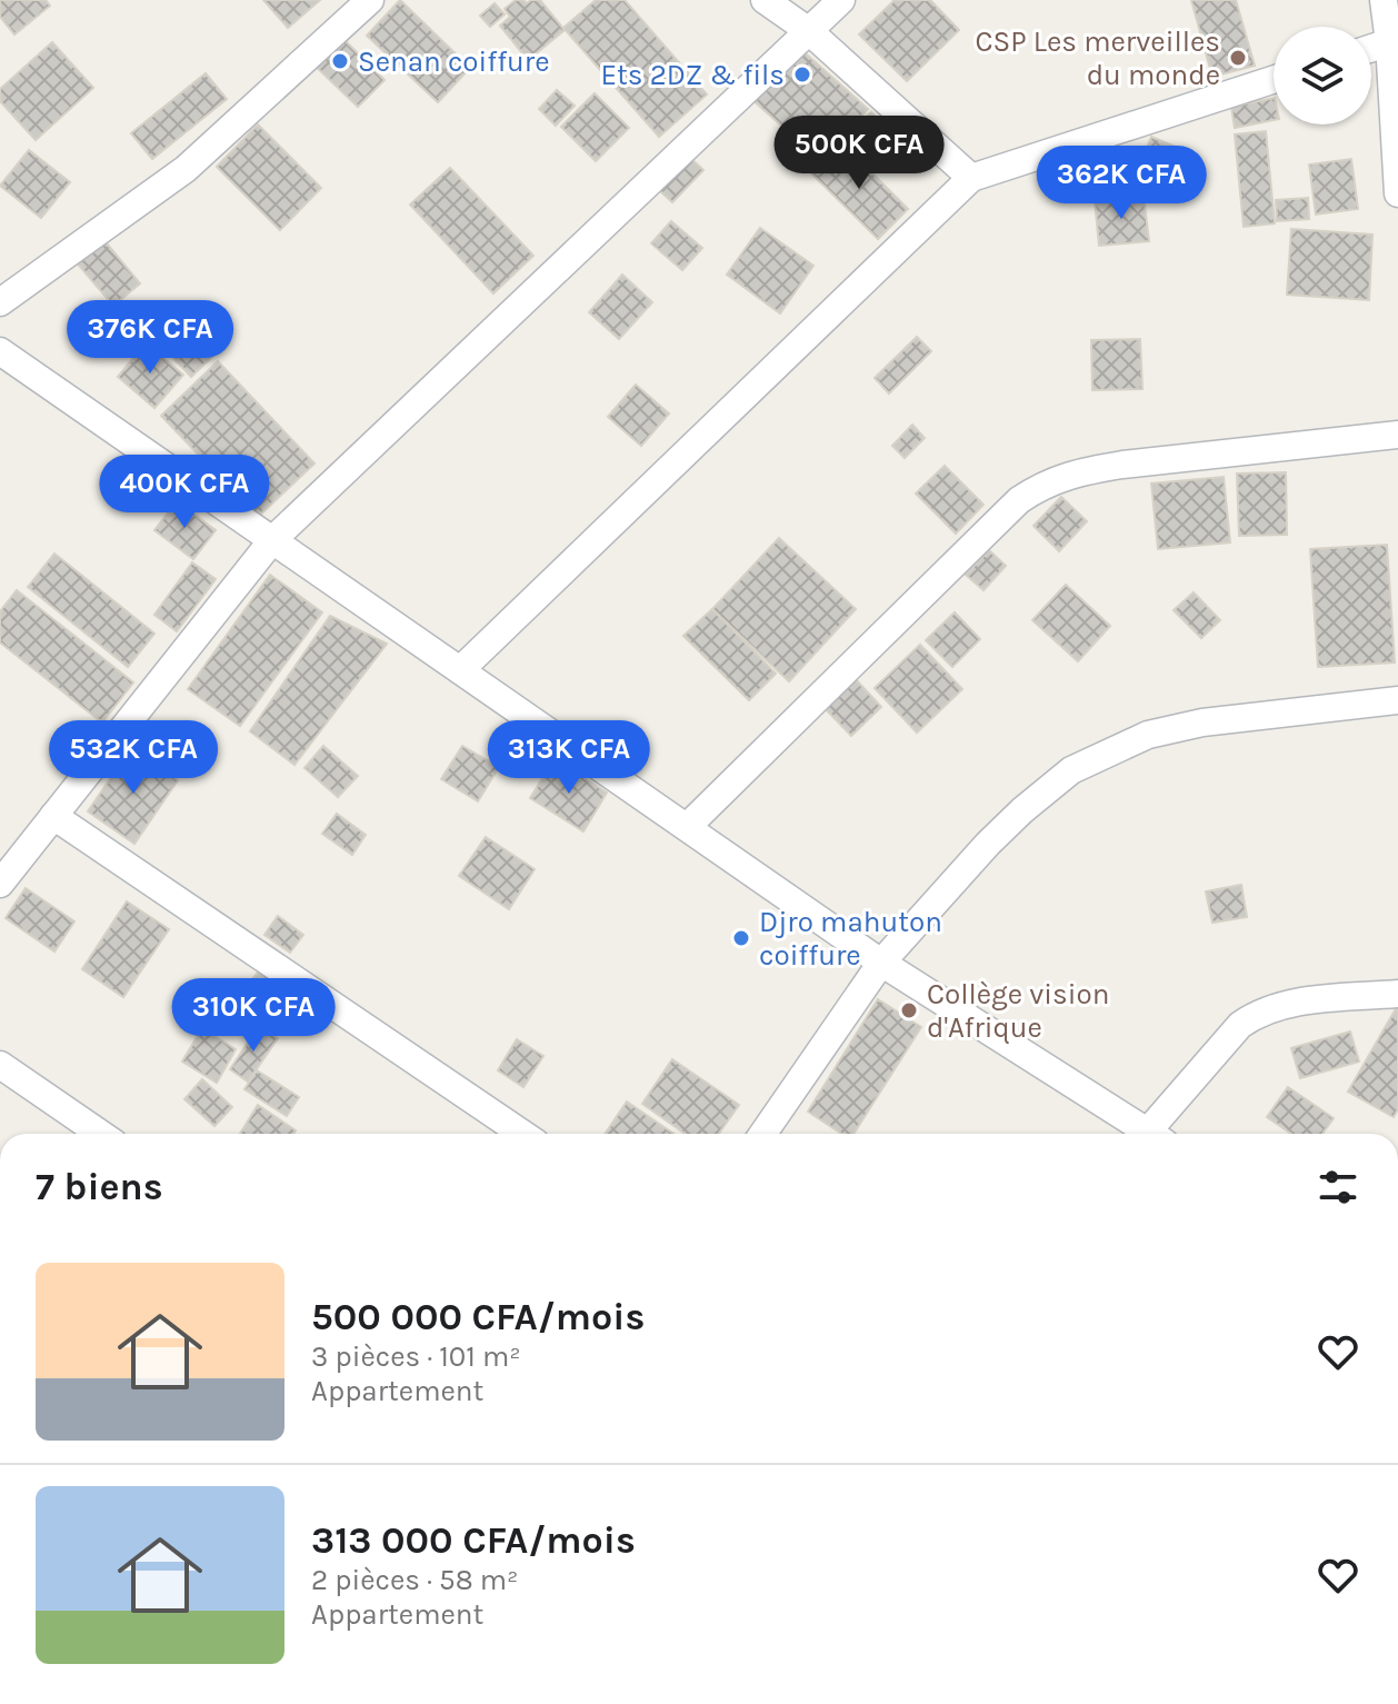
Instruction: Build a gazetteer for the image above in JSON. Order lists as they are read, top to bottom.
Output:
{
  "places": [
    "CSP Les merveilles du monde",
    "Senan coiffure",
    "Ets 2DZ & fils",
    "Djro mahuton coiffure",
    "Collège vision d'Afrique"
  ],
  "page": {
    "price": [
      "500K CFA",
      "362K CFA",
      "376K CFA",
      "400K CFA",
      "532K CFA",
      "313K CFA",
      "310K CFA"
    ],
    "heading": "7 biens",
    "list": [
      {
        "name": "500 000 CFA/mois",
        "note": "3 pièces · 101 m² · Appartement"
      },
      {
        "name": "313 000 CFA/mois",
        "note": "2 pièces · 58 m² · Appartement"
      }
    ]
  }
}
